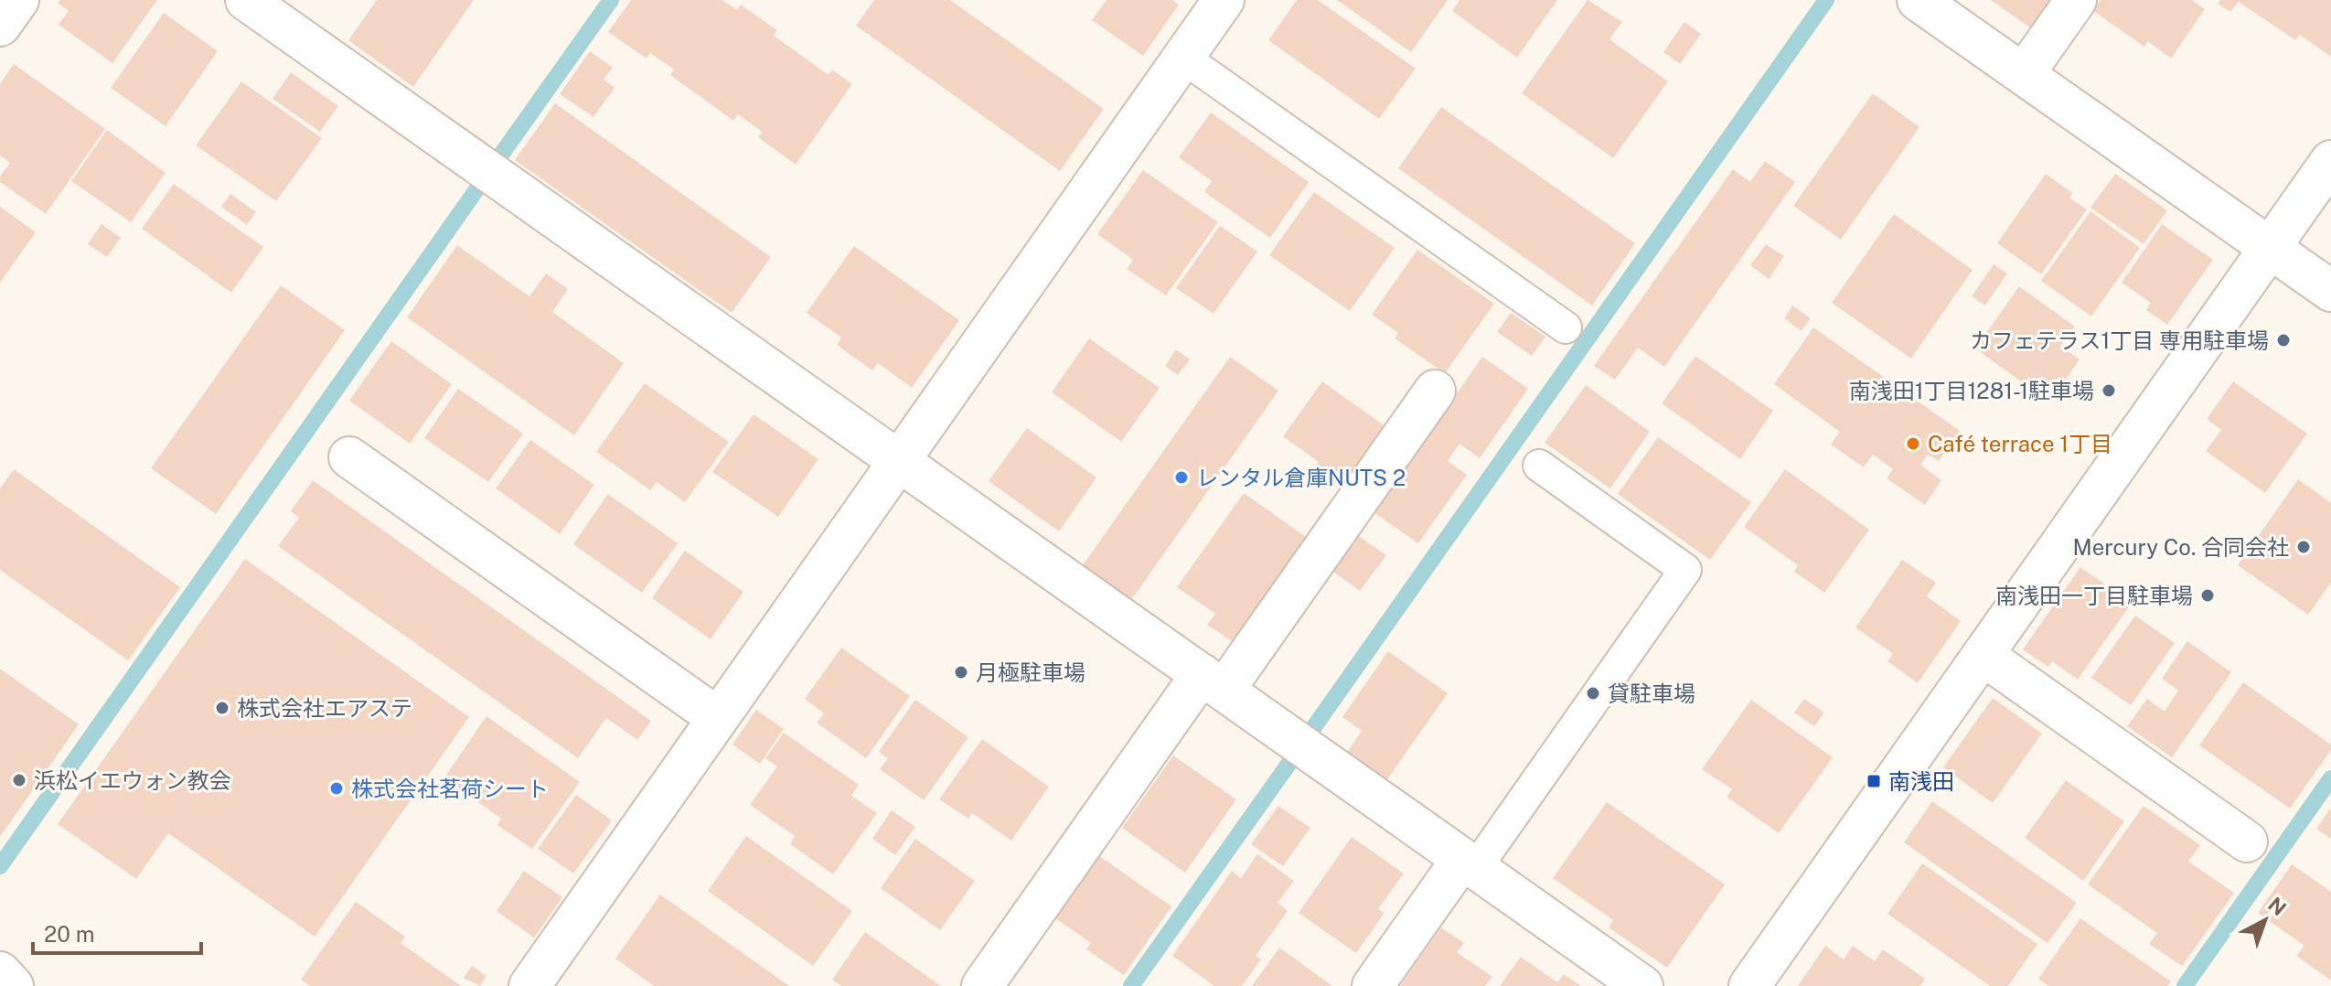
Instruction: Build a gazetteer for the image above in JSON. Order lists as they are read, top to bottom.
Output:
{
  "places": {
    "other": [
      "カフェテラス1丁目 専用駐車場",
      "南浅田1丁目1281-1駐車場",
      "Café terrace 1丁目",
      "レンタル倉庫NUTS 2",
      "Mercury Co. 合同会社",
      "南浅田一丁目駐車場",
      "月極駐車場",
      "貸駐車場",
      "株式会社エアステ",
      "浜松イエウォン教会",
      "株式会社茗荷シート"
    ],
    "transit": ["南浅田"]
  },
  "scale_bar": "20 m",
  "north": "top right"
}
